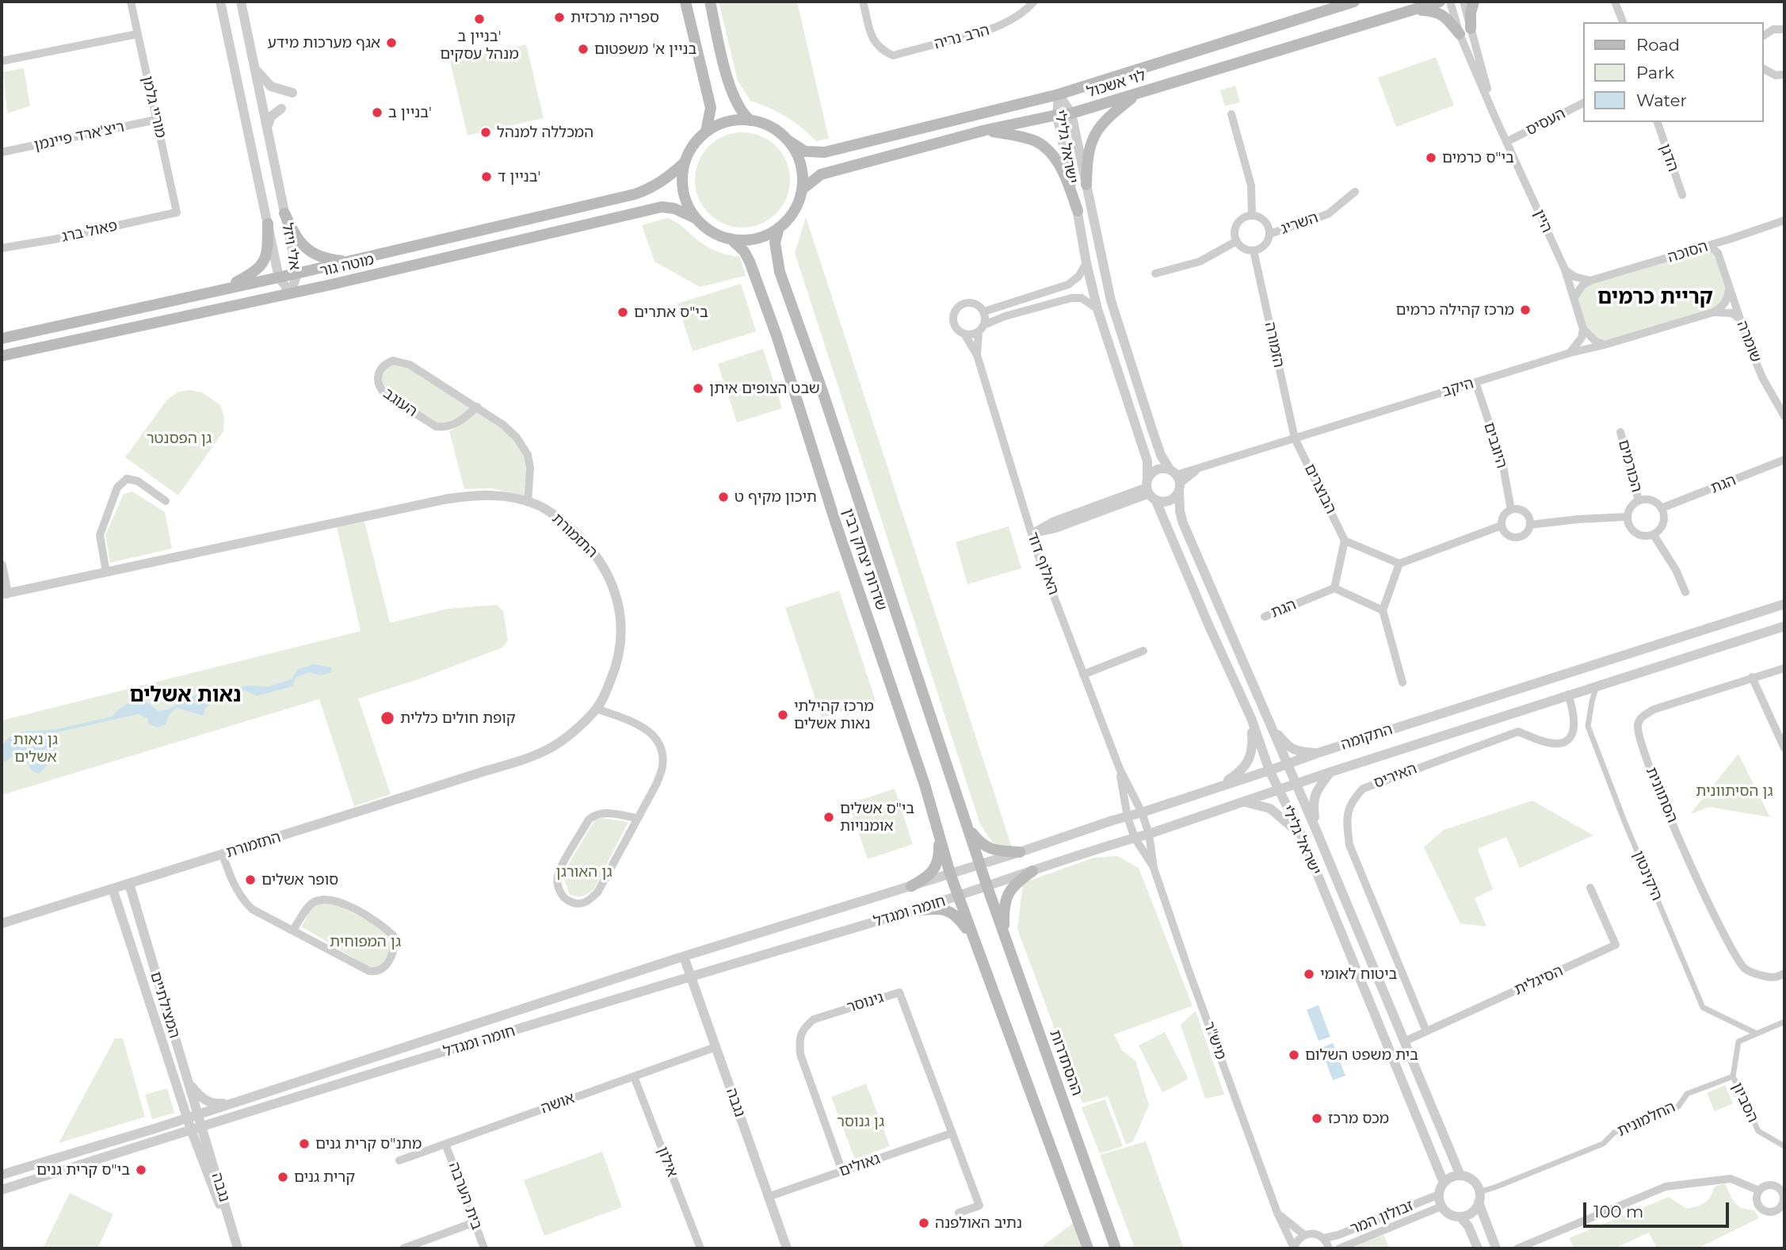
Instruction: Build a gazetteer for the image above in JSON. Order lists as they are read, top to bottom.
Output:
{
  "streets": {
    "main road": [
      "לוי אשכול",
      "מוטה גור",
      "שדרות יצחק רבין",
      "ההסתדרות"
    ],
    "street": [
      "הרב נריה",
      "מוריי גלמן",
      "העסיס",
      "ריצ'ארד פיינמן",
      "ישראל גלילי",
      "הדגן",
      "היין",
      "השריג",
      "פאול ברג",
      "אלי ויזל",
      "הסוכה",
      "שומרה",
      "הזמורה",
      "היקב",
      "העוגב",
      "היוגבים",
      "הכורמים",
      "הגת",
      "הבוצרים",
      "התזמורת",
      "האלוף דוד",
      "התקומה",
      "האיריס",
      "הסתוונית",
      "היקינטון",
      "חומה ומגדל",
      "הסיגלית",
      "גינוסר",
      "המצילתיים",
      "מיש\"ר",
      "נגבה",
      "הסביון",
      "אושה",
      "החלמונית",
      "אילון",
      "גאולים",
      "בית הערבה",
      "זבולון המר"
    ]
  },
  "crossings": [
    ["לוי אשכול", "ישראל גלילי"],
    ["לוי אשכול", "מוטה גור"],
    ["לוי אשכול", "שדרות יצחק רבין"],
    ["מוריי גלמן", "ריצ'ארד פיינמן"],
    ["מוריי גלמן", "פאול ברג"],
    ["העסיס", "היין"],
    ["ישראל גלילי", "היקב"],
    ["ישראל גלילי", "התקומה"],
    ["ישראל גלילי", "הסיגלית"],
    ["ישראל גלילי", "החלמונית"],
    ["ישראל גלילי", "זבולון המר"],
    ["היין", "הסוכה"],
    ["השריג", "הזמורה"],
    ["אלי ויזל", "מוטה גור"],
    ["מוטה גור", "שדרות יצחק רבין"],
    ["שומרה", "היקב"],
    ["הזמורה", "היקב"],
    ["הזמורה", "הבוצרים"],
    ["היקב", "היוגבים"],
    ["היקב", "הבוצרים"],
    ["העוגב", "התזמורת"],
    ["הכורמים", "הגת"],
    ["התזמורת", "המצילתיים"],
    ["שדרות יצחק רבין", "התקומה"],
    ["שדרות יצחק רבין", "חומה ומגדל"],
    ["שדרות יצחק רבין", "ההסתדרות"],
    ["האלוף דוד", "התקומה"],
    ["האלוף דוד", "מיש\"ר"],
    ["התקומה", "האיריס"],
    ["התקומה", "היקינטון"],
    ["התקומה", "חומה ומגדל"],
    ["התקומה", "מיש\"ר"],
    ["התקומה", "ההסתדרות"],
    ["האיריס", "הסיגלית"],
    ["חומה ומגדל", "המצילתיים"],
    ["חומה ומגדל", "נגבה"],
    ["גינוסר", "גאולים"],
    ["המצילתיים", "נגבה"],
    ["נגבה", "אושה"],
    ["נגבה", "גאולים"],
    ["הסביון", "החלמונית"],
    ["אושה", "אילון"],
    ["אושה", "בית הערבה"],
    ["החלמונית", "זבולון המר"]
  ],
  "districts": ["קריית כרמים", "נאות אשלים"],
  "parks": [
    "גן הפסנטר",
    "גן נאות אשלים",
    "גן הסיתוונית",
    "גן האורגן",
    "גן המפוחית",
    "גן גנוסר"
  ],
  "places": [
    "ספריה מרכזית",
    "בניין ב' מנהל עסקים",
    "אגף מערכות מידע",
    "בניין א' משפטום",
    "בניין ב'",
    "המכללה למנהל",
    "בי\"ס כרמים",
    "בניין ד'",
    "מרכז קהילה כרמים",
    "בי\"ס אתרים",
    "שבט הצופים איתן",
    "תיכון מקיף ט",
    "מרכז קהילתי נאות אשלים",
    "קופת חולים כללית",
    "בי\"ס אשלים אומנויות",
    "סופר אשלים",
    "ביטוח לאומי",
    "בית משפט השלום",
    "מכס מרכז",
    "מתנ\"ס קרית גנים",
    "בי\"ס קרית גנים",
    "קרית גנים",
    "נתיב האולפנה"
  ],
  "legend": ["Road", "Park", "Water"],
  "scale_bar": "100 m"
}
